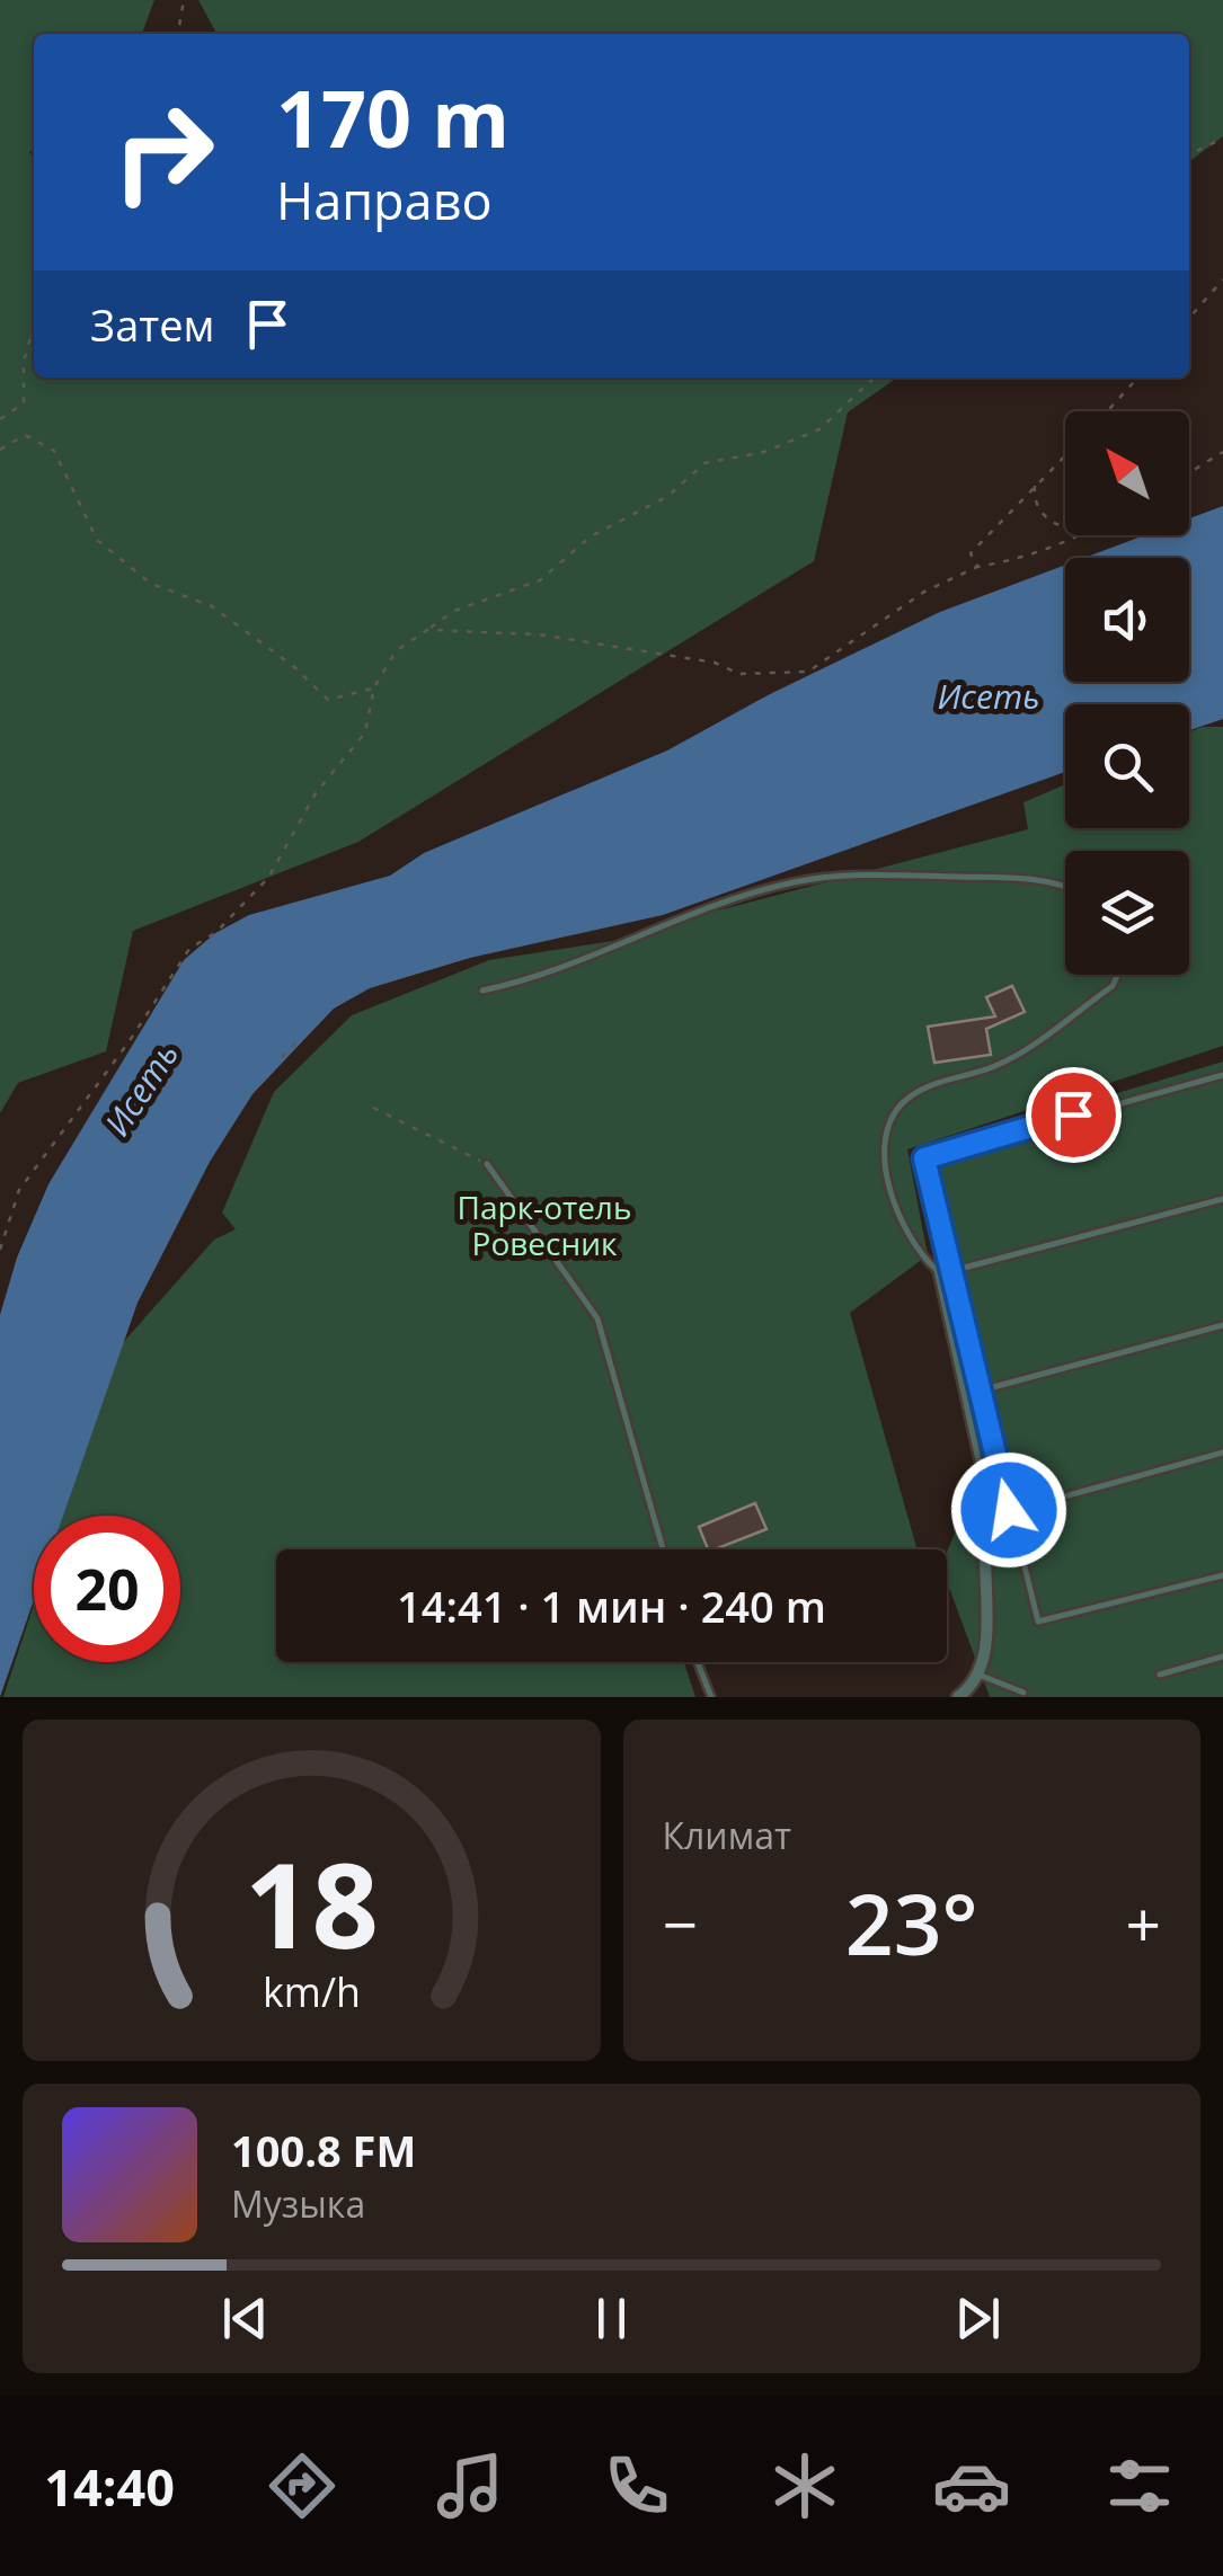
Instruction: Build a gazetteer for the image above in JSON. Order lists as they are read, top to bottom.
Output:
{
  "water": ["Исеть"],
  "parks": ["Парк-отель Ровесник"],
  "north": "top left",
  "page": {
    "turn": ["170 m", "Направо"],
    "then": "Затем",
    "limit": "20",
    "trip": "14:41 · 1 мин · 240 m",
    "tile": "Климат",
    "heat": ["−", "23°", "+"],
    "song": ["100.8 FM", "Музыка"],
    "tabs": "14:40",
    "gauge": ["18", "km/h"]
  }
}
